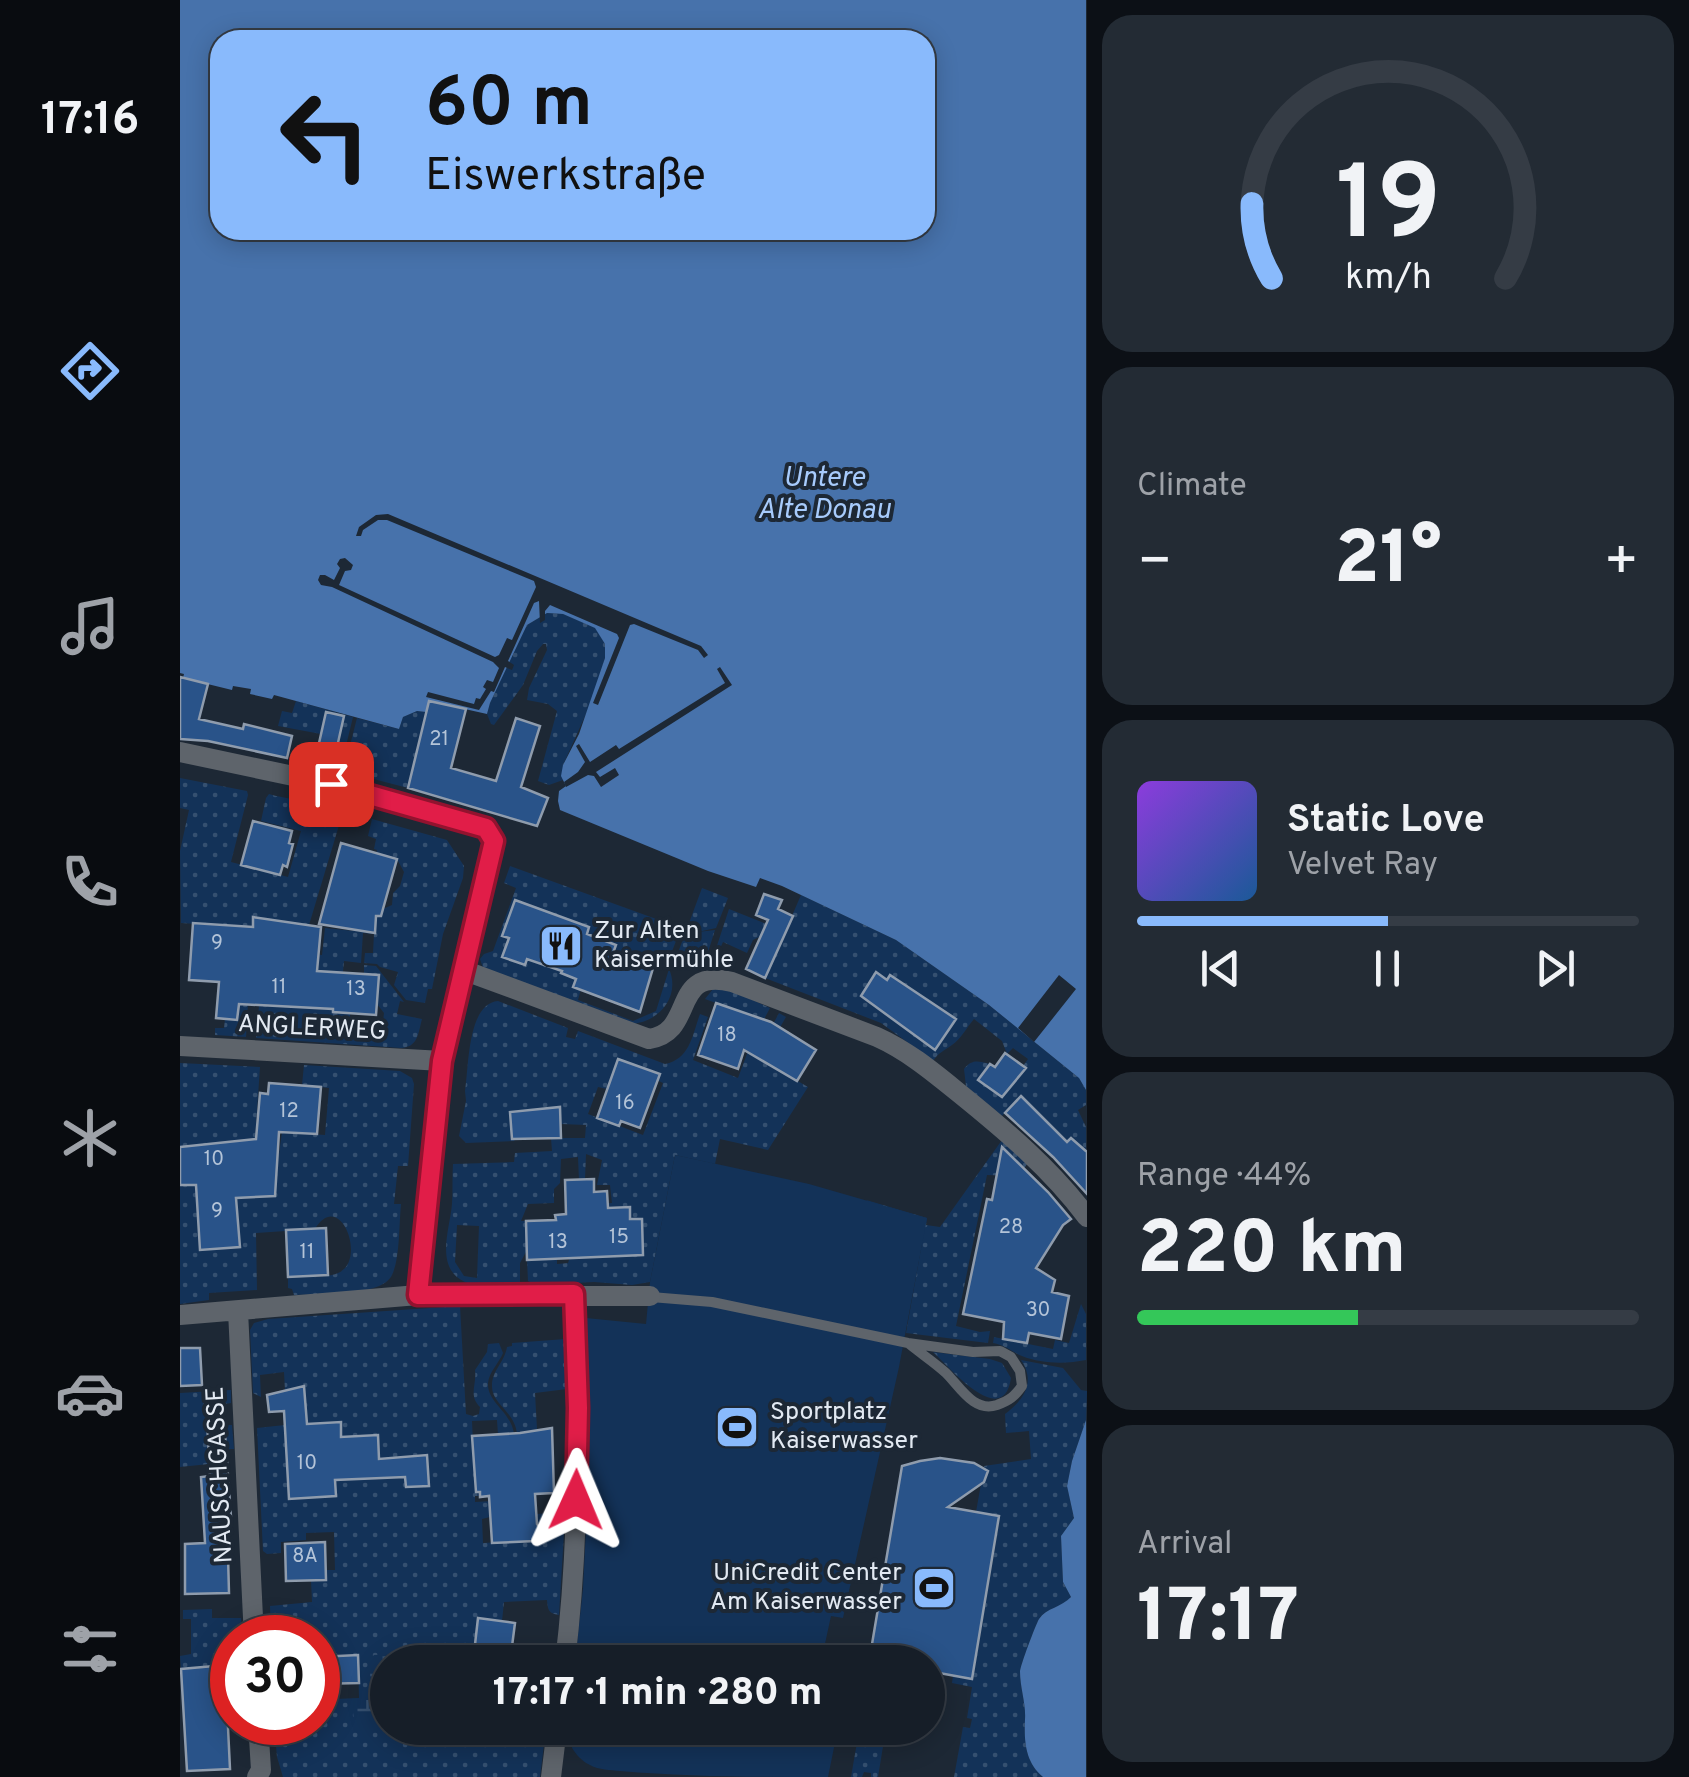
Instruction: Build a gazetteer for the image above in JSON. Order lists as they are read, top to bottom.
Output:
{
  "streets": {
    "street": ["ANGLERWEG", "NAUSCHGASSE"]
  },
  "water": ["Untere Alte Donau"],
  "places": {
    "restaurant": ["Zur Alten Kaisermühle"],
    "sports": ["Sportplatz Kaiserwasser", "UniCredit Center Am Kaiserwasser"]
  },
  "house_numbers": [
    "21",
    "9",
    "11",
    "13",
    "18",
    "16",
    "12",
    "10",
    "9",
    "28",
    "15",
    "13",
    "11",
    "30",
    "10",
    "8A"
  ],
  "page": {
    "tabs": "17:16",
    "turn": ["60 m", "Eiswerkstraße"],
    "tile": [
      "Climate",
      ["Range · 44%", "220 km"],
      ["Arrival", "17:17"]
    ],
    "heat": ["−", "21°", "+"],
    "song": ["Static Love", "Velvet Ray"],
    "limit": "30",
    "trip": "17:17 · 1 min · 280 m",
    "gauge": ["19", "km/h"]
  }
}
